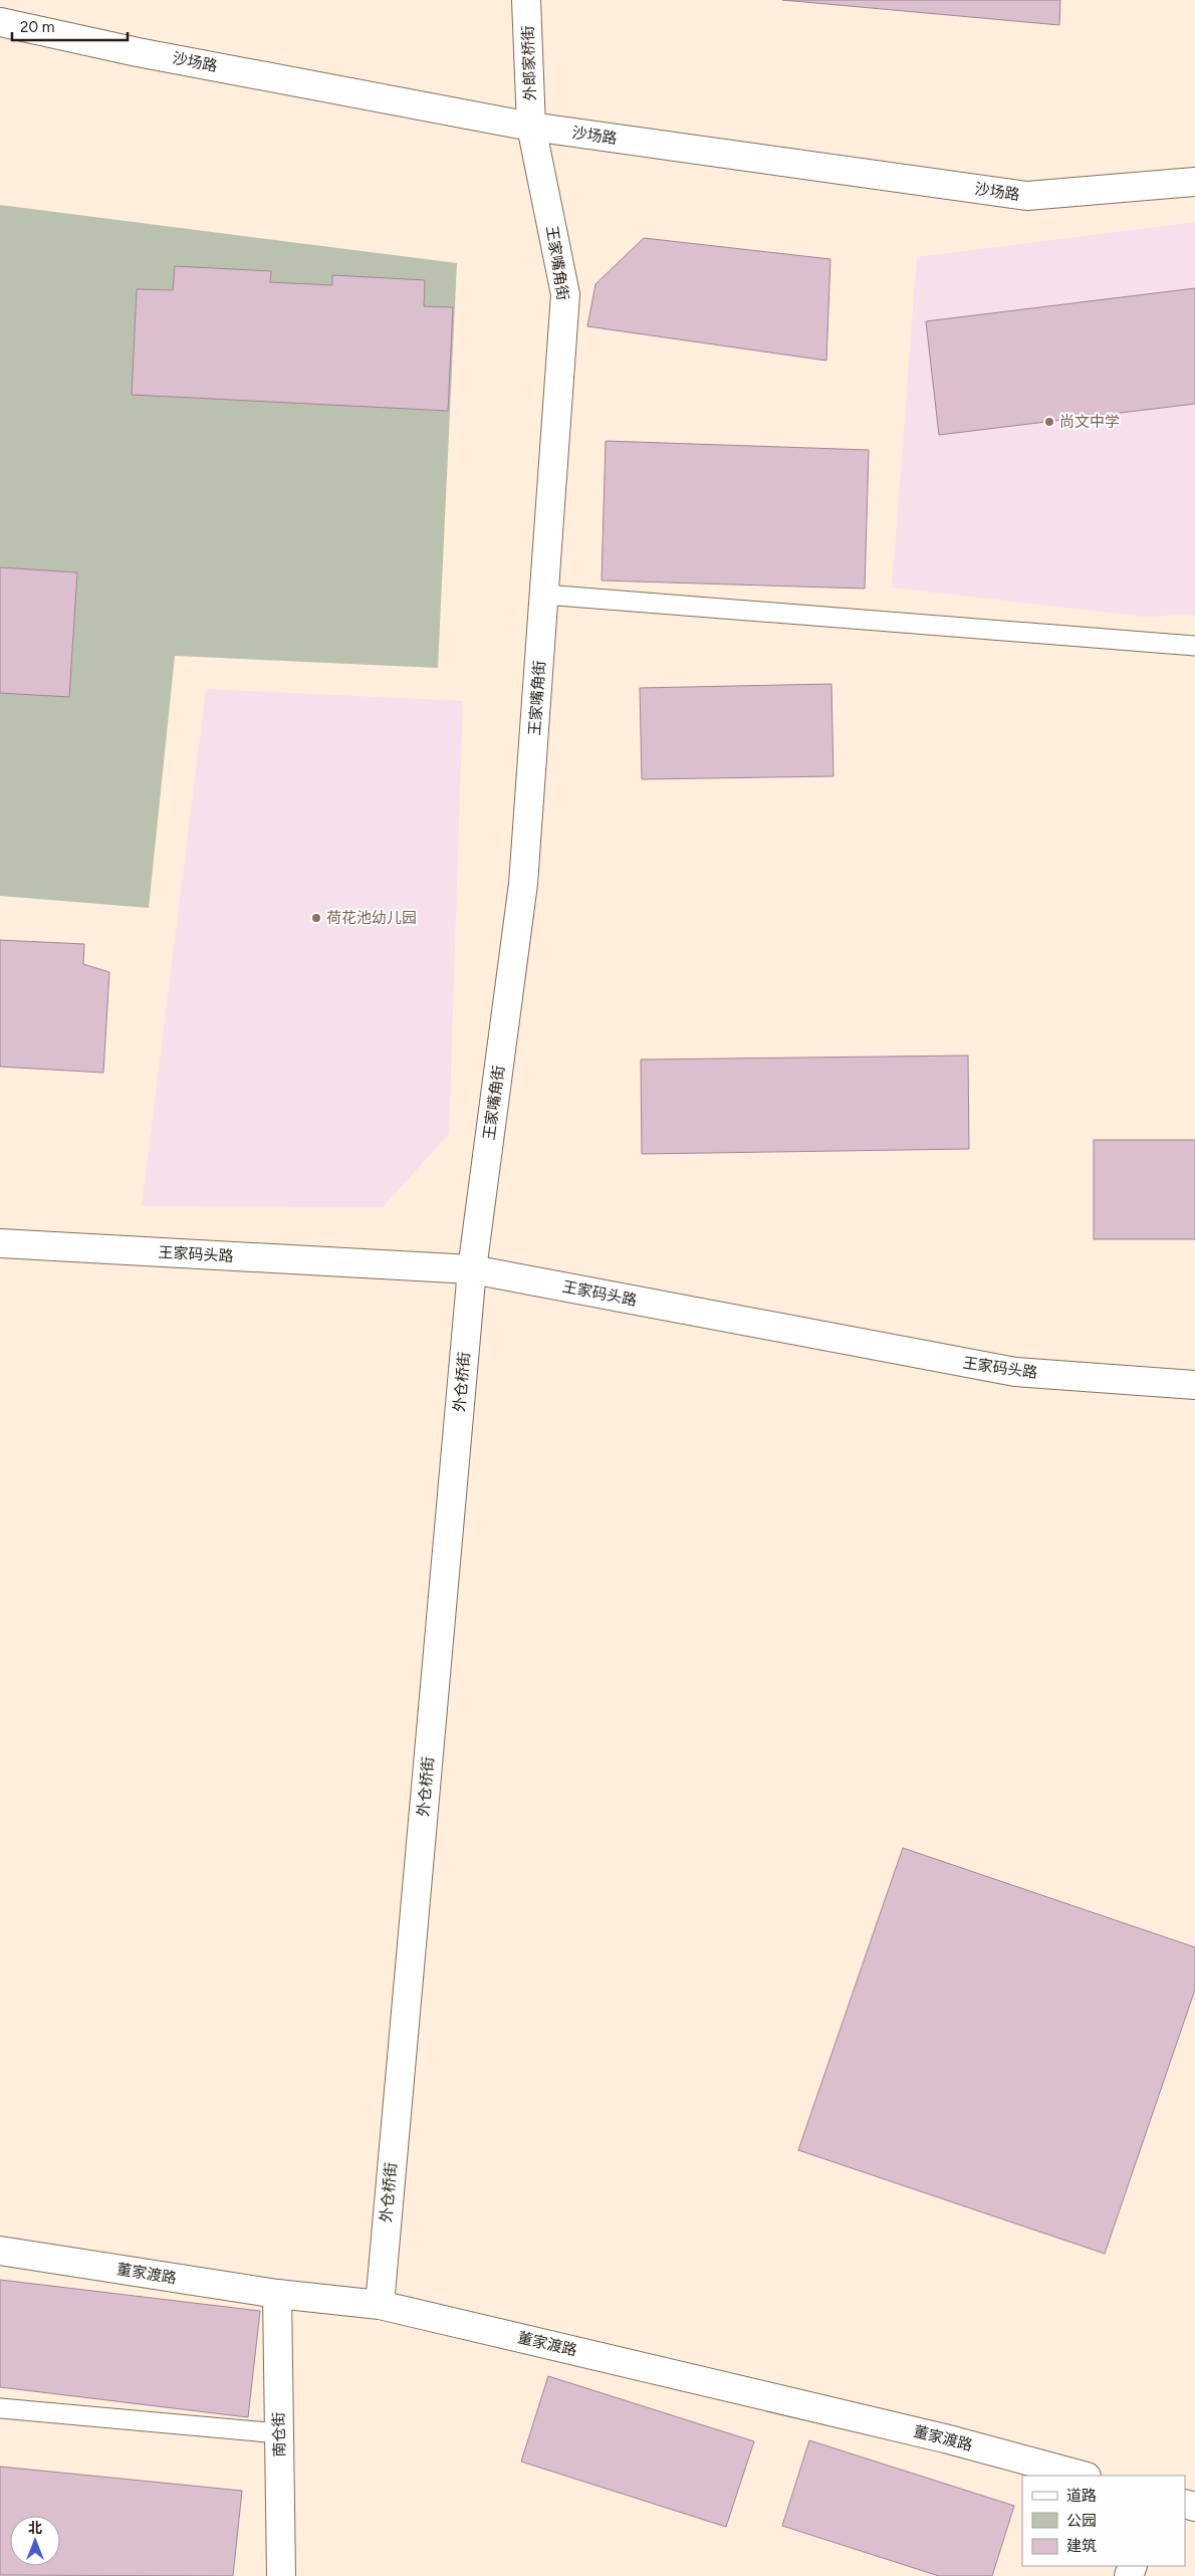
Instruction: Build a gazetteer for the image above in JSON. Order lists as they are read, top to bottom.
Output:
{
  "streets": {
    "street": [
      "沙场路",
      "外郎家桥街",
      "王家嘴角街",
      "王家码头路",
      "外仓桥街",
      "董家渡路",
      "南仓街"
    ]
  },
  "crossings": [
    ["沙场路", "外郎家桥街"],
    ["沙场路", "王家嘴角街"],
    ["外郎家桥街", "王家嘴角街"],
    ["王家嘴角街", "王家码头路"],
    ["王家嘴角街", "外仓桥街"],
    ["王家码头路", "外仓桥街"],
    ["外仓桥街", "董家渡路"],
    ["董家渡路", "南仓街"]
  ],
  "places": ["尚文中学", "荷花池幼儿园"],
  "legend": ["道路", "公园", "建筑"],
  "scale_bar": "20 m",
  "north": "top"
}
